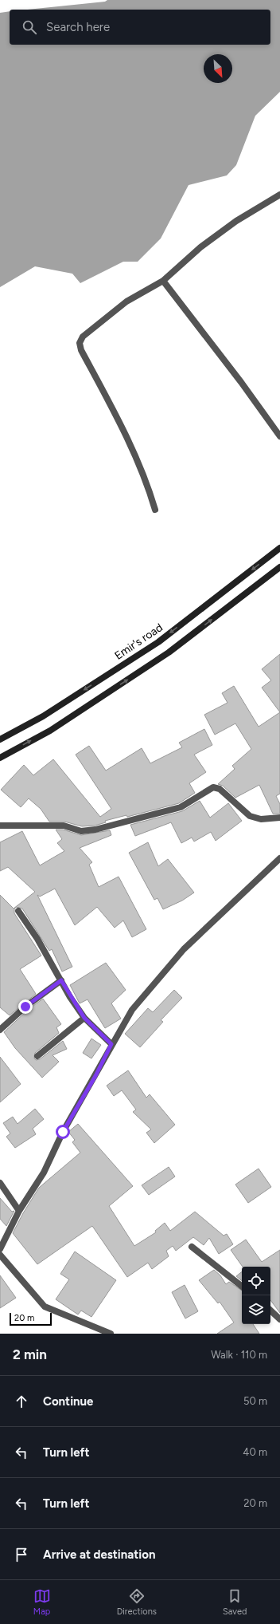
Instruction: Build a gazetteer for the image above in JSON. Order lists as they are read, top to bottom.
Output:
{
  "streets": {
    "main road": ["Emir's road"]
  },
  "scale_bar": "20 m",
  "north": "bottom right",
  "page": {
    "search": "Search here",
    "scale": "20 m",
    "heading": ["2 min", "Walk · 110 m"],
    "list": [
      ["Continue", "50 m"],
      ["Turn left", "40 m"],
      ["Turn left", "20 m"],
      "Arrive at destination"
    ],
    "nav": ["Map", "Directions", "Saved"]
  }
}
